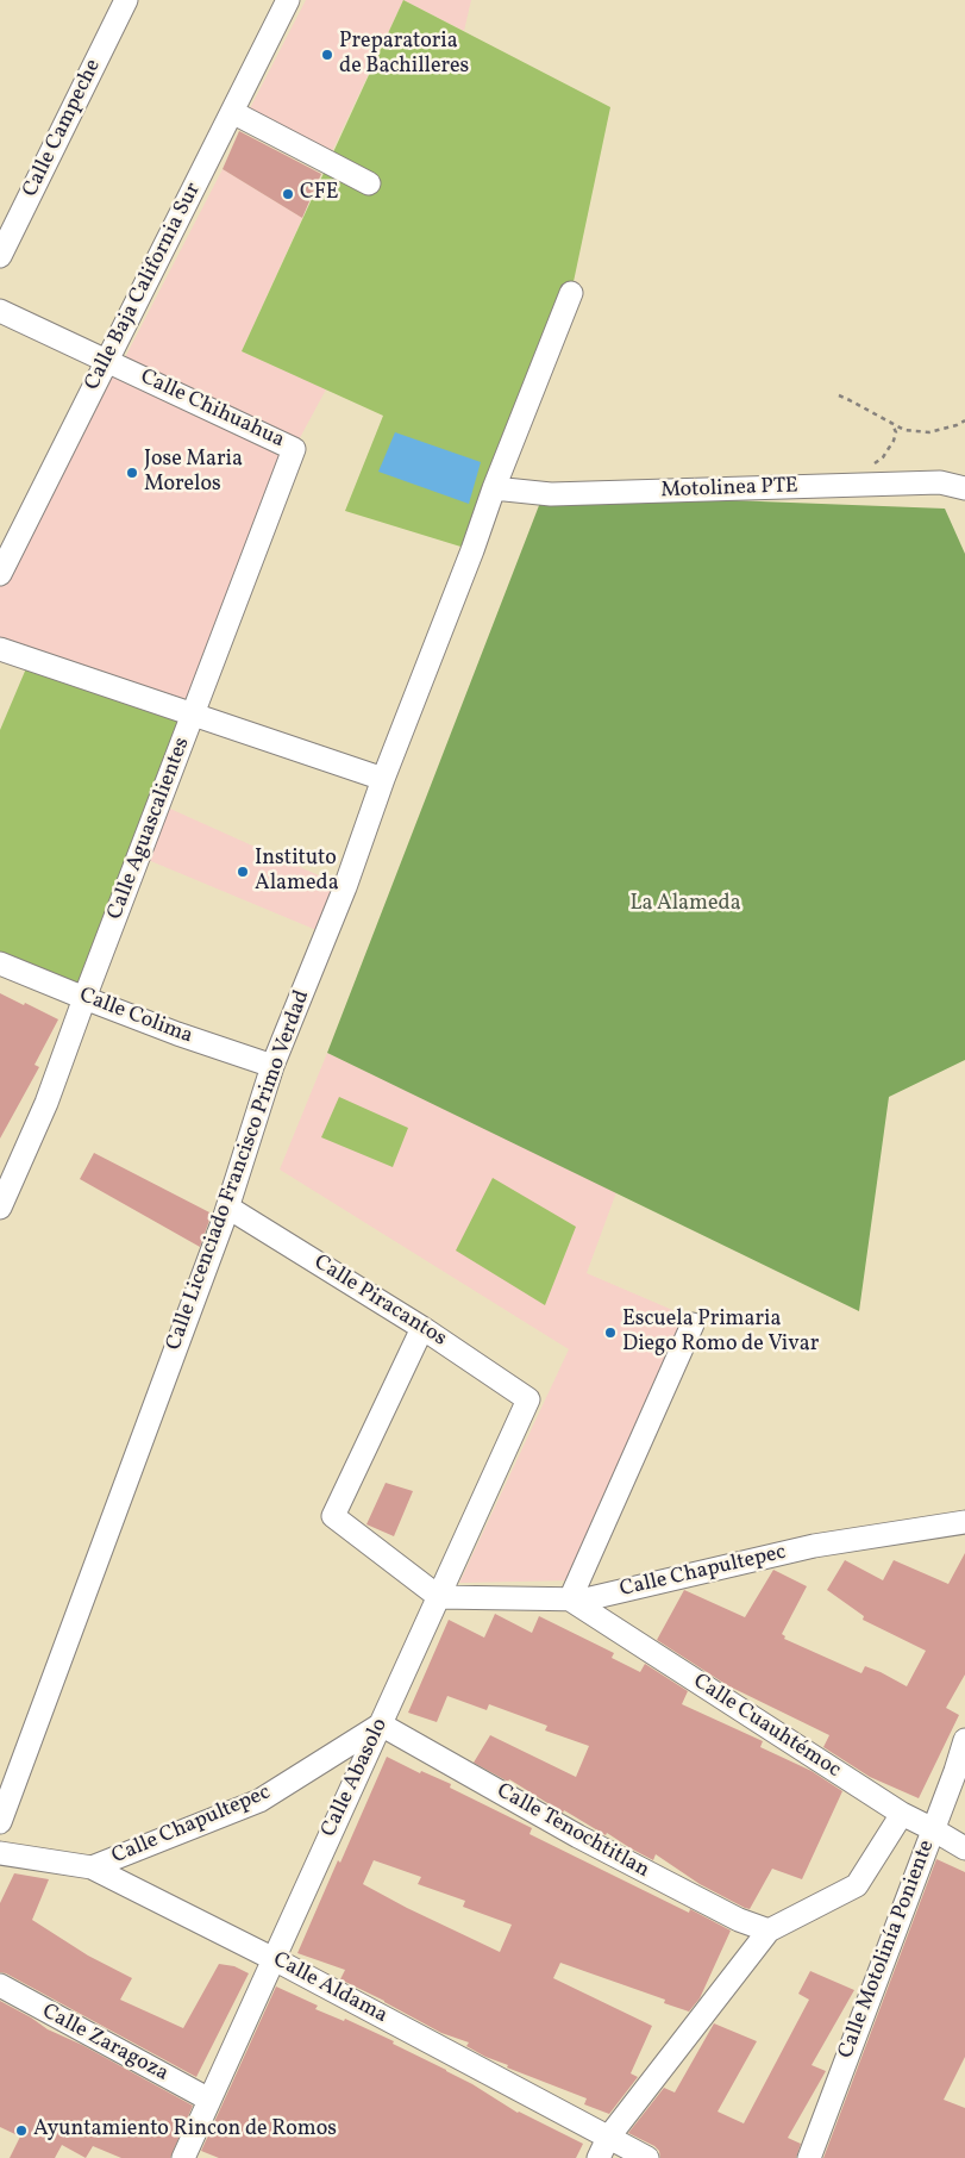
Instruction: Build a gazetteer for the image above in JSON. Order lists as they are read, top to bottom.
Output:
{
  "streets": {
    "street": [
      "Calle Campeche",
      "Calle Baja California Sur",
      "Calle Chihuahua",
      "Motolinea PTE",
      "Calle Aguascalientes",
      "Calle Colima",
      "Calle Licenciado Francisco Primo Verdad",
      "Calle Piracantos",
      "Calle Chapultepec",
      "Calle Cuauhtémoc",
      "Calle Abasolo",
      "Calle Tenochtitlan",
      "Calle Motolinía Poniente",
      "Calle Aldama",
      "Calle Zaragoza"
    ]
  },
  "crossings": [
    ["Calle Baja California Sur", "Calle Chihuahua"],
    ["Calle Chihuahua", "Calle Aguascalientes"],
    ["Motolinea PTE", "Calle Licenciado Francisco Primo Verdad"],
    ["Calle Aguascalientes", "Calle Colima"],
    ["Calle Colima", "Calle Licenciado Francisco Primo Verdad"],
    ["Calle Licenciado Francisco Primo Verdad", "Calle Piracantos"],
    ["Calle Piracantos", "Calle Abasolo"],
    ["Calle Chapultepec", "Calle Cuauhtémoc"],
    ["Calle Chapultepec", "Calle Abasolo"],
    ["Calle Chapultepec", "Calle Tenochtitlan"],
    ["Calle Chapultepec", "Calle Aldama"],
    ["Calle Cuauhtémoc", "Calle Motolinía Poniente"],
    ["Calle Abasolo", "Calle Tenochtitlan"],
    ["Calle Abasolo", "Calle Aldama"],
    ["Calle Abasolo", "Calle Zaragoza"]
  ],
  "parks": ["La Alameda"],
  "places": [
    "Preparatoria de Bachilleres",
    "CFE",
    "Jose Maria Morelos",
    "Instituto Alameda",
    "Escuela Primaria Diego Romo de Vivar",
    "Ayuntamiento Rincon de Romos"
  ]
}
